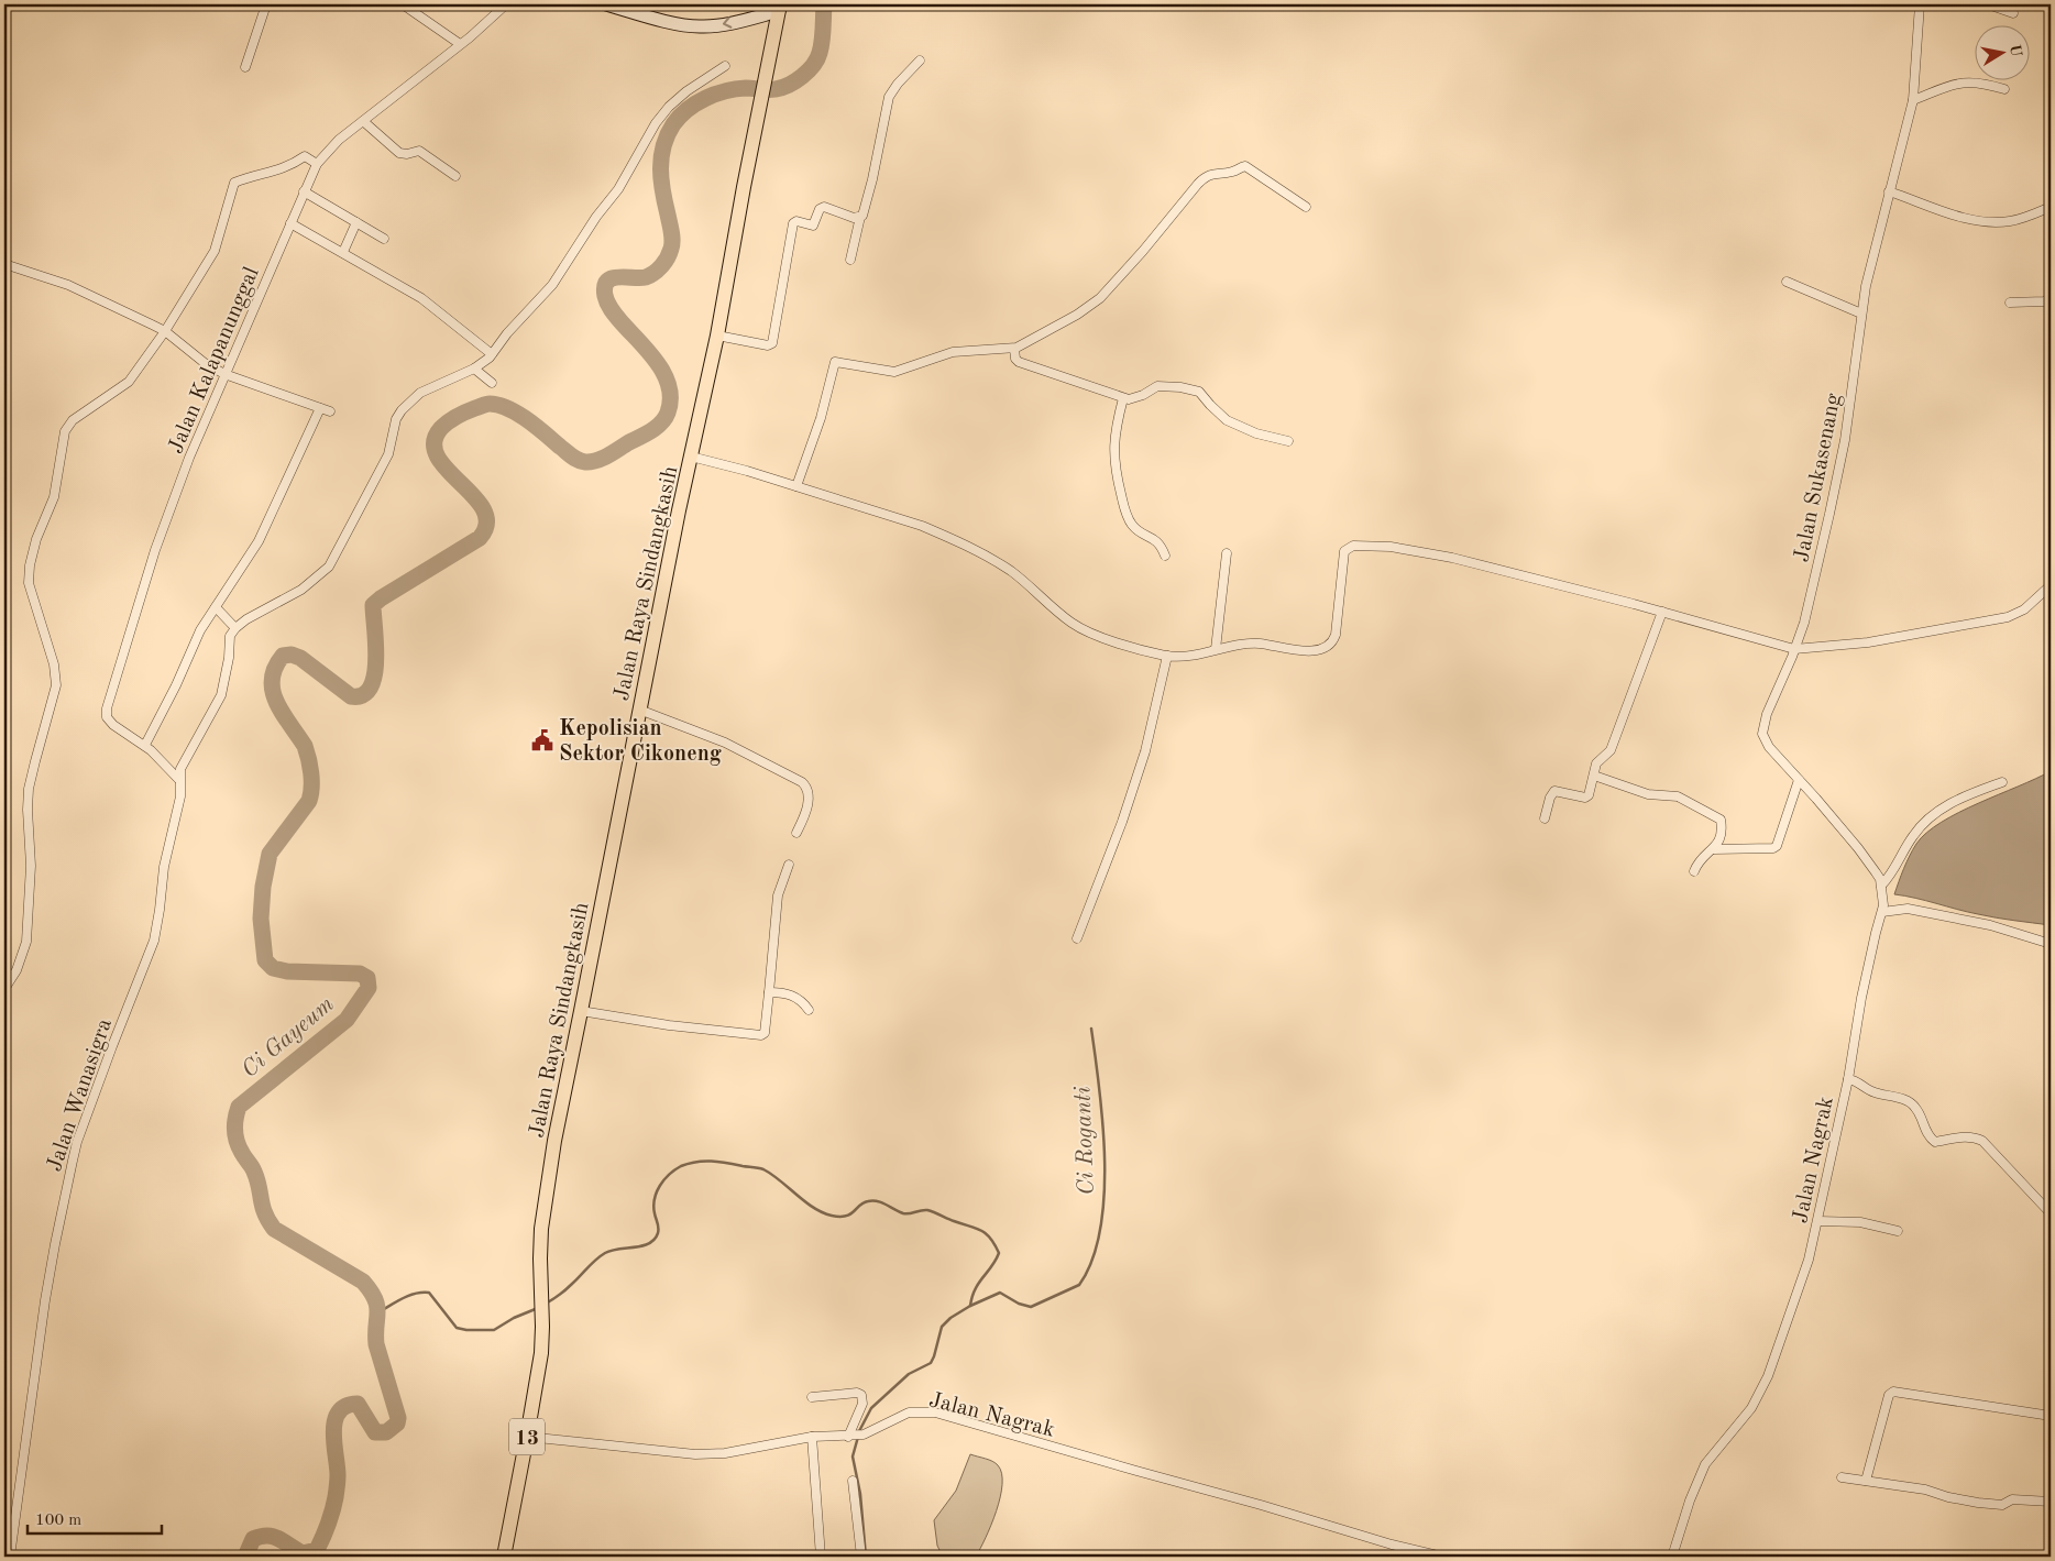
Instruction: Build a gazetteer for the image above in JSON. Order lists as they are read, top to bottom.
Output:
{
  "streets": {
    "highway": ["Jalan Raya Sindangkasih", "13"],
    "street": [
      "Jalan Kalapanunggal",
      "Jalan Sukasenang",
      "Jalan Wanasigra",
      "Jalan Nagrak"
    ]
  },
  "crossings": [
    ["Jalan Kalapanunggal", "Jalan Wanasigra"],
    ["Jalan Sukasenang", "Jalan Nagrak"],
    ["Jalan Raya Sindangkasih", "Jalan Nagrak"],
    ["Jalan Raya Sindangkasih", "13"],
    ["Jalan Nagrak", "13"]
  ],
  "water": ["Ci Gayeum", "Ci Roganti"],
  "places": {
    "public building": ["Kepolisian Sektor Cikoneng"]
  },
  "scale_bar": "100 m",
  "north": "right"
}
